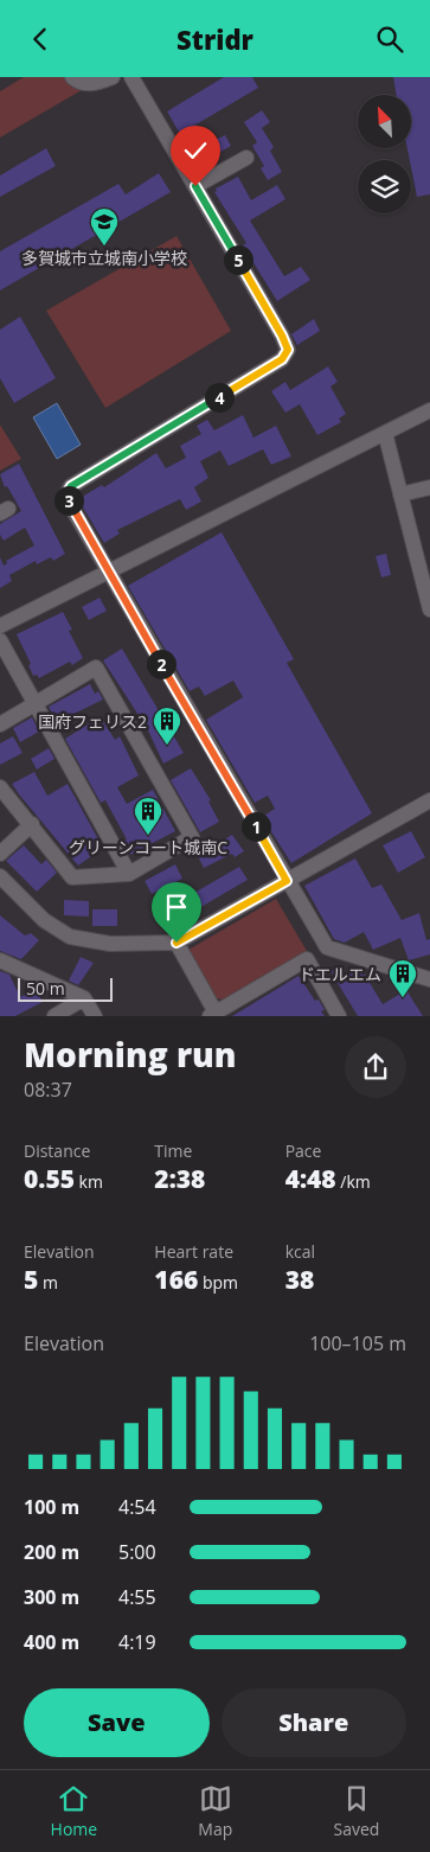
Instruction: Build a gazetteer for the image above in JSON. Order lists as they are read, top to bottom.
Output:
{
  "places": {
    "school or university": ["多賀城市立城南小学校"],
    "building": ["国府フェリス2", "グリーンコート城南C", "ドエルエム"]
  },
  "scale_bar": "50 m",
  "north": "top left",
  "page": {
    "header": "Stridr",
    "pins": [
      "5",
      "4",
      "3",
      "2",
      "1"
    ],
    "scale": "50 m",
    "heading": ["Morning run", "08:37"],
    "stats": [
      ["Distance", "0.55 km"],
      ["Time", "2:38"],
      ["Pace", "4:48 /km"],
      ["Elevation", "5 m"],
      ["Heart rate", "166 bpm"],
      ["kcal", "38"]
    ],
    "chart": ["Elevation", "100–105 m"],
    "list": [
      {
        "name": "100 m",
        "note": "4:54"
      },
      {
        "name": "200 m",
        "note": "5:00"
      },
      {
        "name": "300 m",
        "note": "4:55"
      },
      {
        "name": "400 m",
        "note": "4:19"
      }
    ],
    "buttons": ["Save", "Share"],
    "tabs": ["Home", "Map", "Saved"]
  }
}
